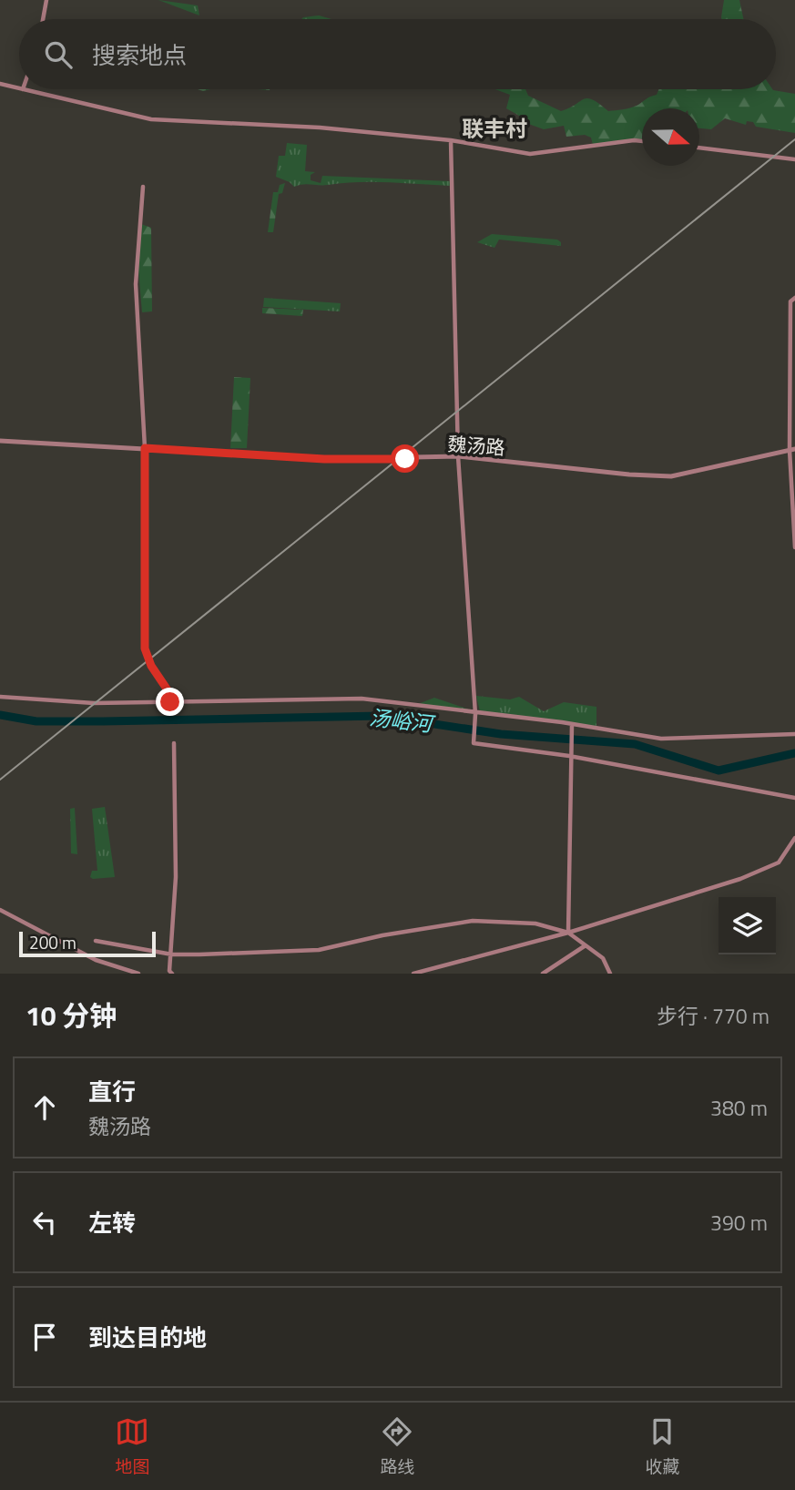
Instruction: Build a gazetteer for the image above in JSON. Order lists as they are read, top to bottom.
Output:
{
  "streets": {
    "street": ["魏汤路"]
  },
  "districts": ["联丰村"],
  "water": ["汤峪河"],
  "scale_bar": "200 m",
  "north": "right",
  "page": {
    "search": "搜索地点",
    "scale": "200 m",
    "heading": ["10 分钟", "步行 · 770 m"],
    "list": [
      ["直行", "魏汤路", "380 m"],
      ["左转", "390 m"],
      "到达目的地"
    ],
    "nav": ["地图", "路线", "收藏"]
  }
}
